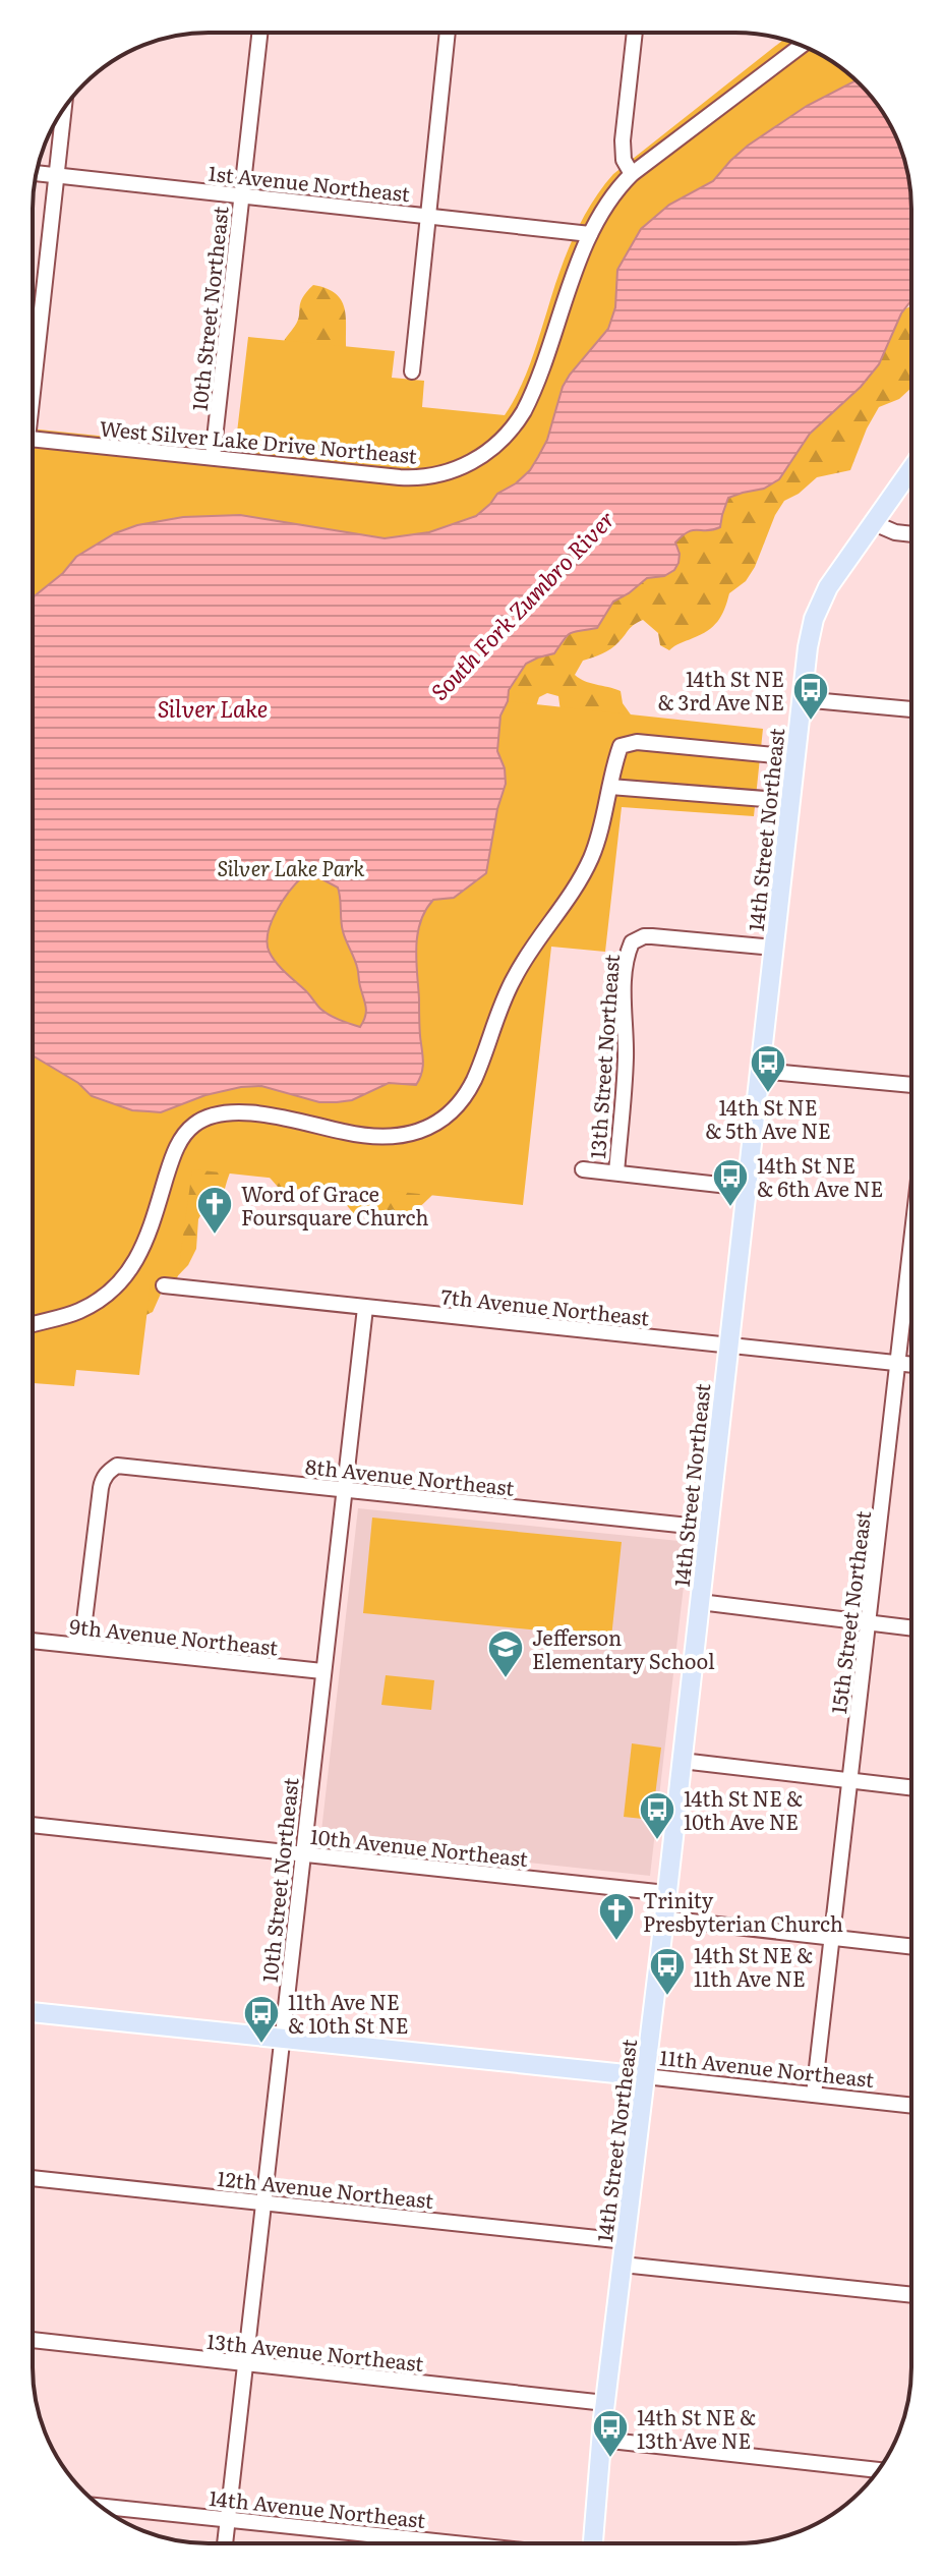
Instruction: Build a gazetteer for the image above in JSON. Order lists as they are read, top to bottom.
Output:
{
  "streets": {
    "main road": ["14th Street Northeast", "11th Avenue Northeast"],
    "street": [
      "1st Avenue Northeast",
      "10th Street Northeast",
      "West Silver Lake Drive Northeast",
      "13th Street Northeast",
      "7th Avenue Northeast",
      "8th Avenue Northeast",
      "15th Street Northeast",
      "9th Avenue Northeast",
      "10th Avenue Northeast",
      "12th Avenue Northeast",
      "13th Avenue Northeast",
      "14th Avenue Northeast"
    ]
  },
  "crossings": [
    ["1st Avenue Northeast", "10th Street Northeast"],
    ["1st Avenue Northeast", "West Silver Lake Drive Northeast"],
    ["10th Street Northeast", "West Silver Lake Drive Northeast"],
    ["10th Street Northeast", "7th Avenue Northeast"],
    ["10th Street Northeast", "8th Avenue Northeast"],
    ["10th Street Northeast", "9th Avenue Northeast"],
    ["10th Street Northeast", "10th Avenue Northeast"],
    ["10th Street Northeast", "11th Avenue Northeast"],
    ["10th Street Northeast", "12th Avenue Northeast"],
    ["10th Street Northeast", "13th Avenue Northeast"],
    ["10th Street Northeast", "14th Avenue Northeast"],
    ["14th Street Northeast", "13th Street Northeast"],
    ["14th Street Northeast", "7th Avenue Northeast"],
    ["14th Street Northeast", "8th Avenue Northeast"],
    ["14th Street Northeast", "10th Avenue Northeast"],
    ["14th Street Northeast", "11th Avenue Northeast"],
    ["14th Street Northeast", "12th Avenue Northeast"],
    ["14th Street Northeast", "13th Avenue Northeast"],
    ["7th Avenue Northeast", "15th Street Northeast"],
    ["8th Avenue Northeast", "9th Avenue Northeast"],
    ["15th Street Northeast", "11th Avenue Northeast"]
  ],
  "water": ["South Fork Zumbro River", "Silver Lake"],
  "parks": ["Silver Lake Park"],
  "places": {
    "bus stop": [
      "14th St NE & 3rd Ave NE",
      "14th St NE & 5th Ave NE",
      "14th St NE & 6th Ave NE",
      "14th St NE & 10th Ave NE",
      "14th St NE & 11th Ave NE",
      "11th Ave NE & 10th St NE",
      "14th St NE & 13th Ave NE"
    ],
    "church": ["Word of Grace Foursquare Church", "Trinity Presbyterian Church"],
    "school or university": ["Jefferson Elementary School"]
  }
}
